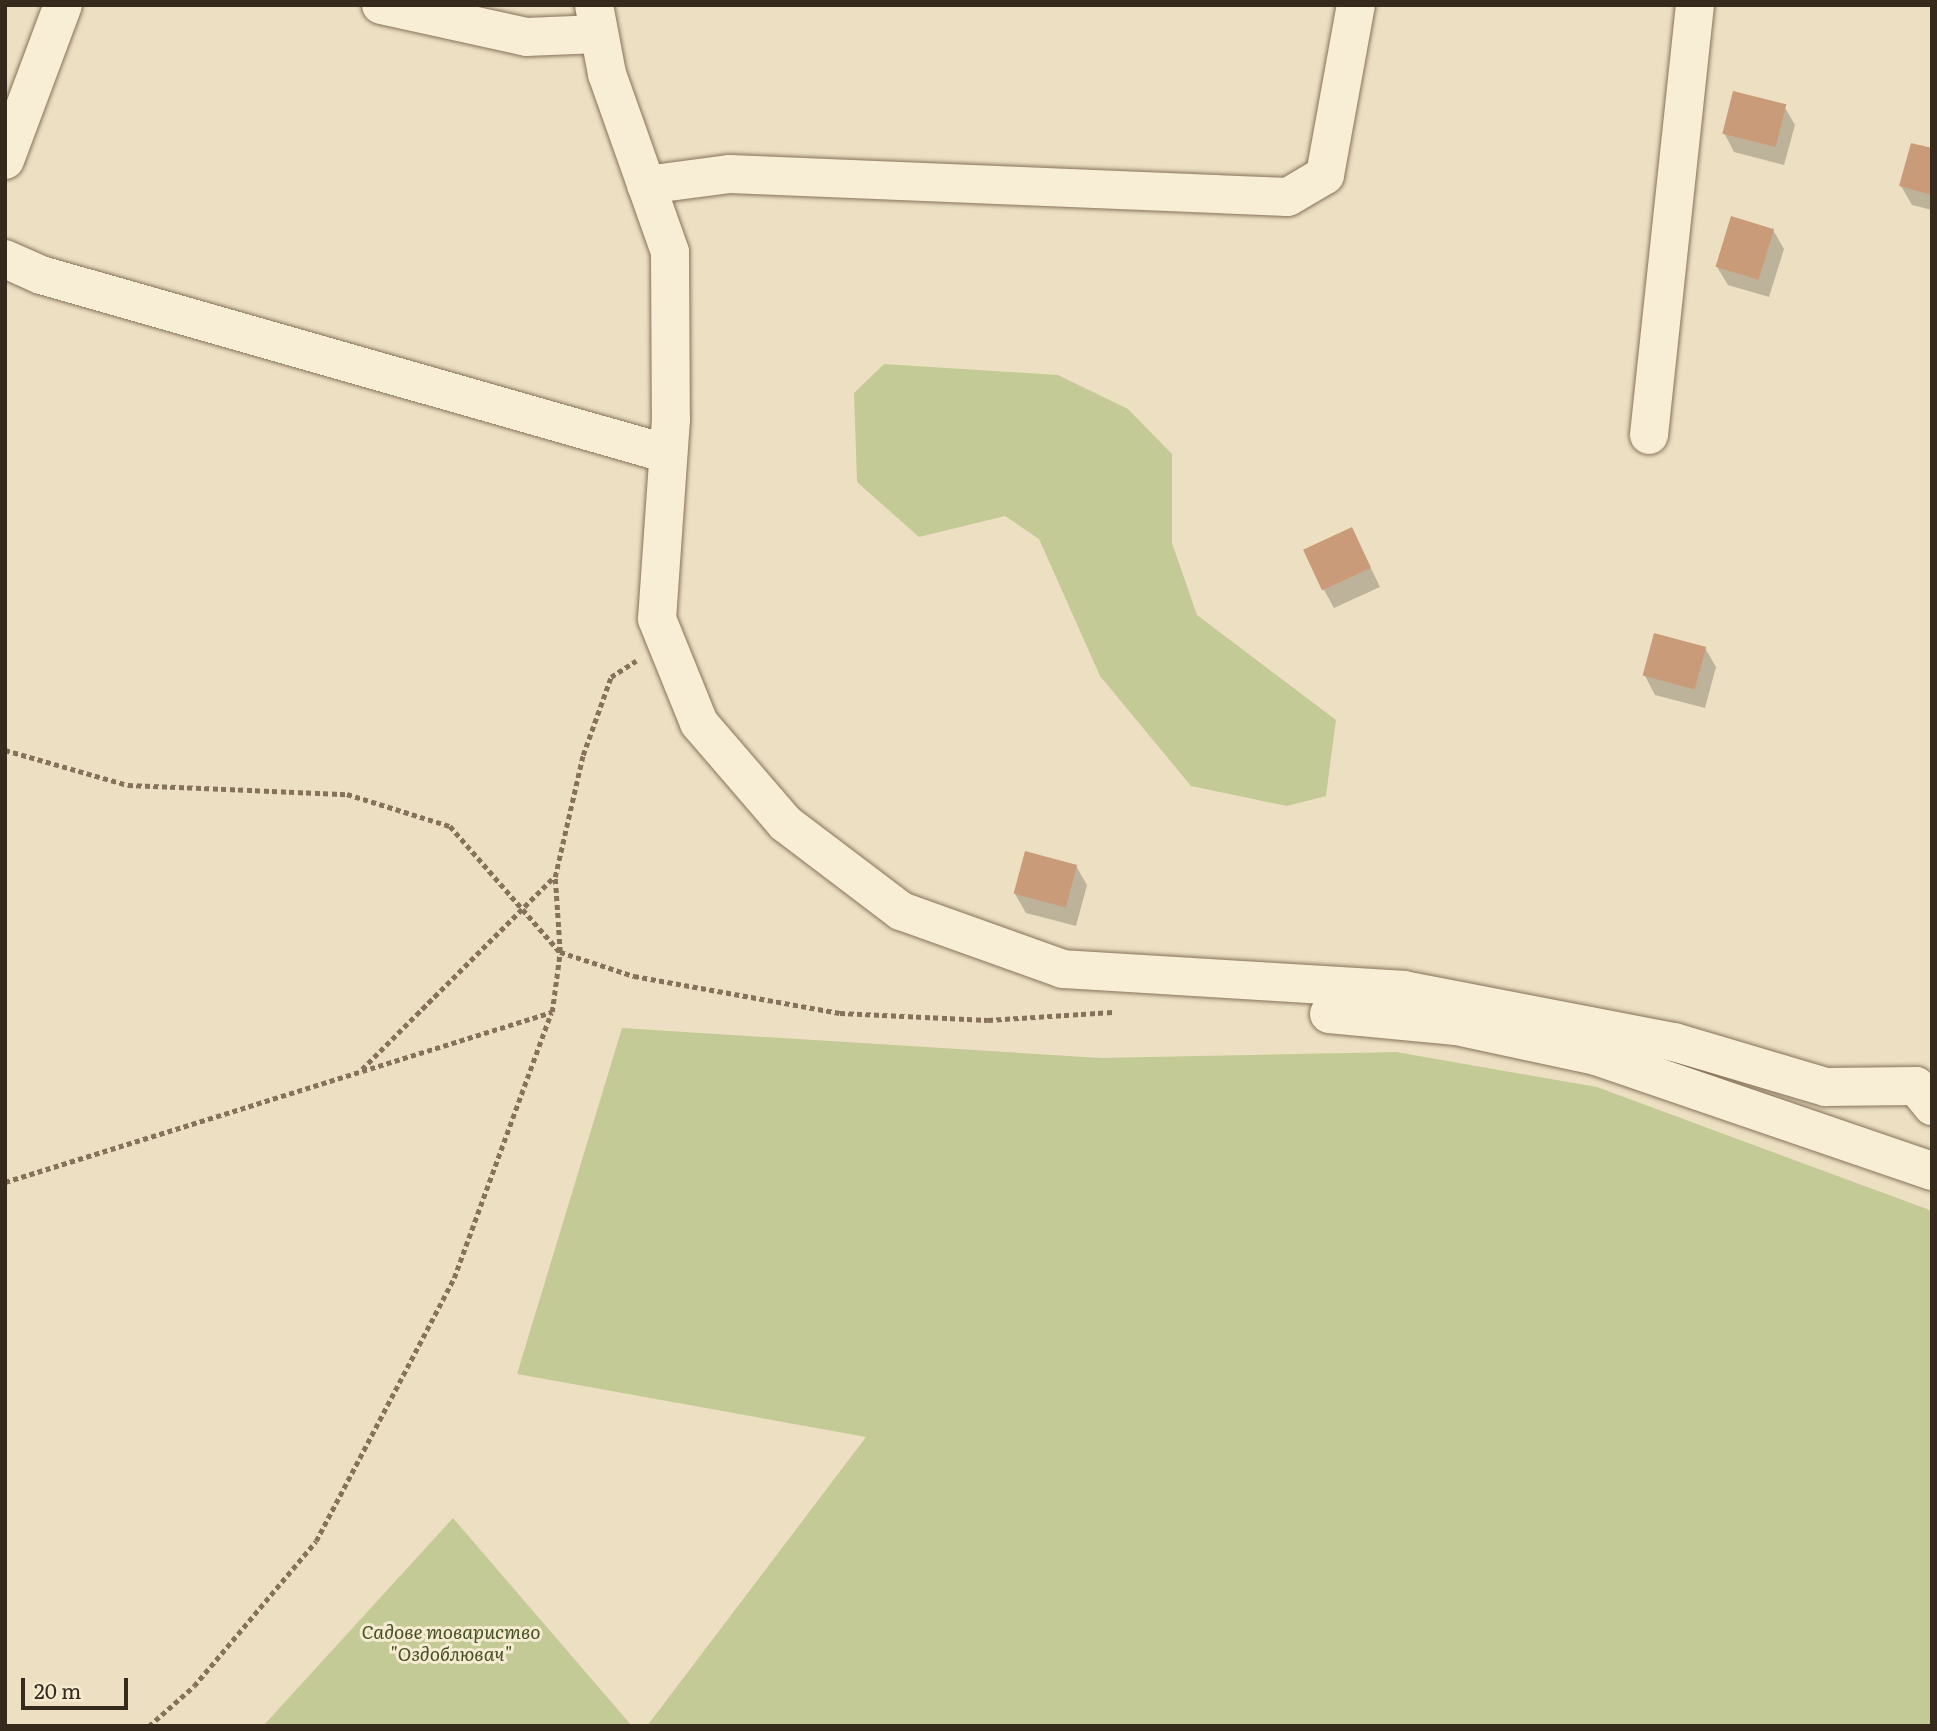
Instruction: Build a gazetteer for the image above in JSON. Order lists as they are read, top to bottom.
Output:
{
  "parks": ["Садове товариство \"Оздоблювач\""],
  "scale_bar": "20 m"
}
